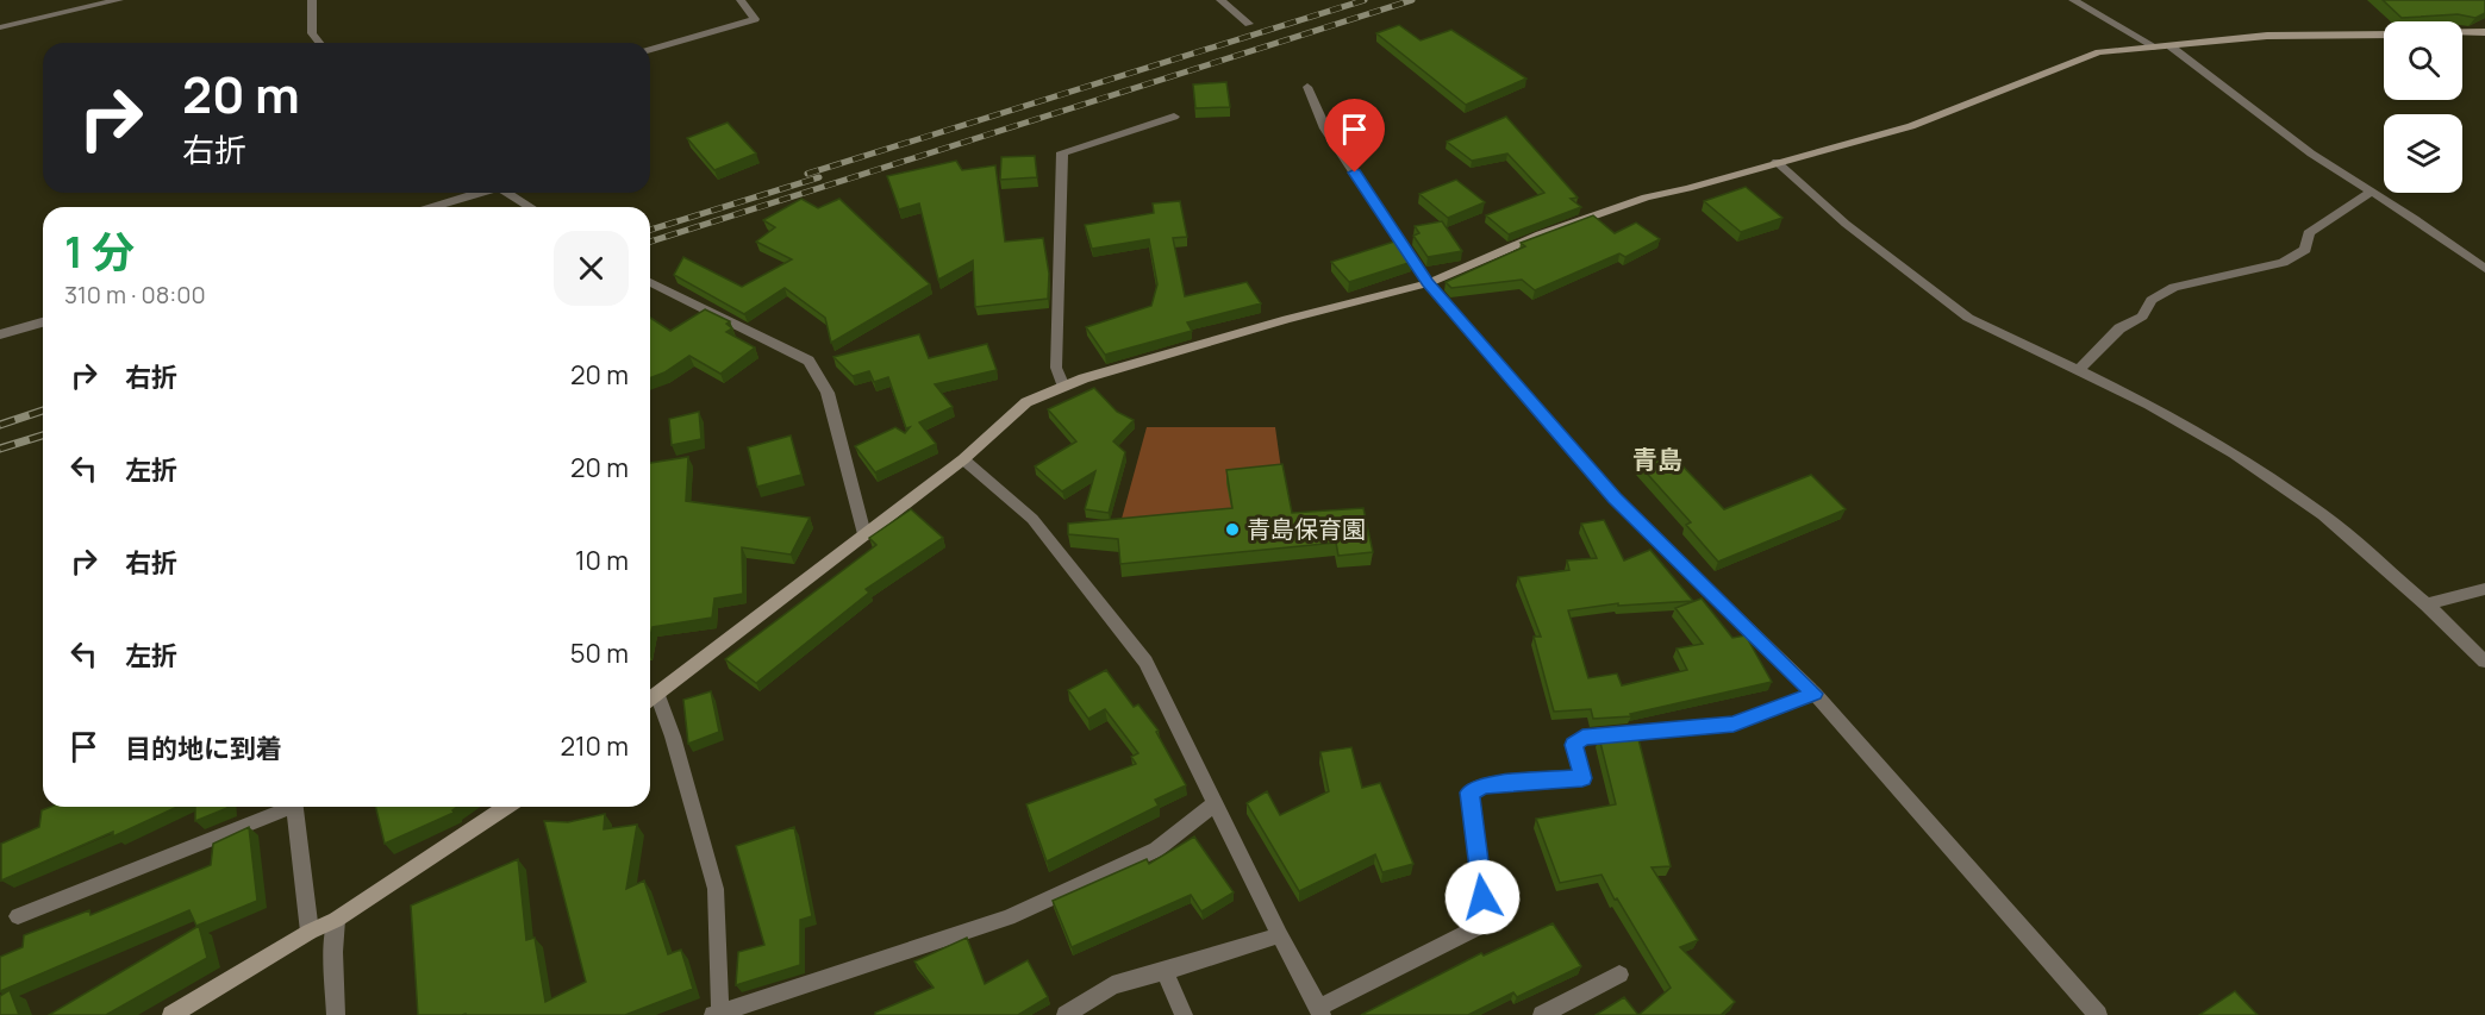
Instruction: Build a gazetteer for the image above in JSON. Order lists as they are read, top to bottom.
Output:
{
  "districts": ["青島"],
  "places": ["青島保育園"],
  "page": {
    "turn": ["20 m", "右折"],
    "heading": ["1 分", "310 m · 08:00"],
    "list": [
      {
        "name": "右折",
        "value": "20 m"
      },
      {
        "name": "左折",
        "value": "20 m"
      },
      {
        "name": "右折",
        "value": "10 m"
      },
      {
        "name": "左折",
        "value": "50 m"
      },
      {
        "name": "目的地に到着",
        "value": "210 m"
      }
    ]
  }
}
